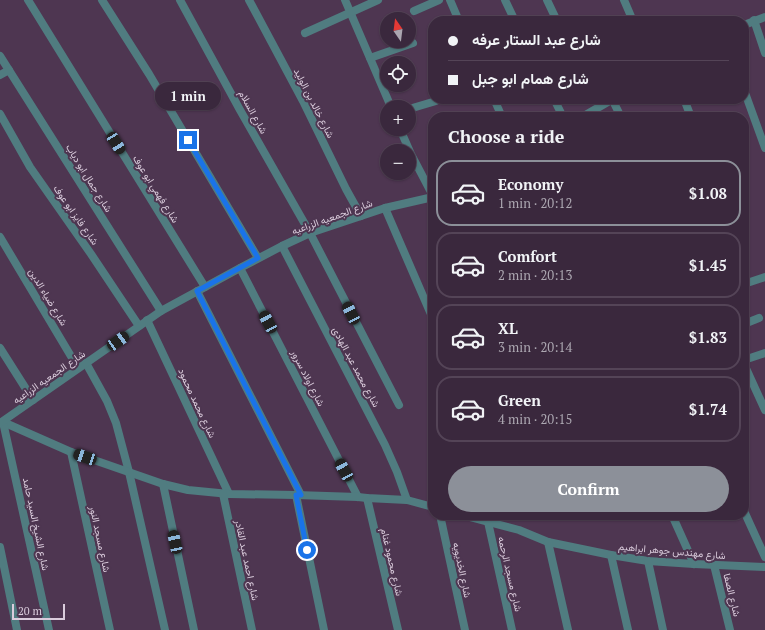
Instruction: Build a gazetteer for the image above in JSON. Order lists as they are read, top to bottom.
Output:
{
  "streets": {
    "street": [
      "شارع خالد بن الوليد",
      "شارع السلام",
      "شارع جمال ابو دياب",
      "شارع فهمي ابو عوف",
      "شارع فايز ابو عوف",
      "شارع الجمعيه الزراعيه",
      "شارع ضياء الدين",
      "شارع محمد عبد الهادى",
      "شارع اولاد سرور",
      "شارع محمد محمود",
      "شارع الشيخ السيد حامد",
      "شارع مسجد النور",
      "شارع مهندس جوهر ابراهيم",
      "شارع احمد عبد القادر",
      "شارع محمود غنام",
      "شارع الخديويه",
      "شارع مسجد الرحمه",
      "شارع الصفا"
    ]
  },
  "crossings": [
    ["شارع خالد بن الوليد", "شارع الجمعيه الزراعيه"],
    ["شارع السلام", "شارع الجمعيه الزراعيه"],
    ["شارع جمال ابو دياب", "شارع الجمعيه الزراعيه"],
    ["شارع فهمي ابو عوف", "شارع الجمعيه الزراعيه"],
    ["شارع فايز ابو عوف", "شارع الجمعيه الزراعيه"],
    ["شارع الجمعيه الزراعيه", "شارع ضياء الدين"],
    ["شارع الجمعيه الزراعيه", "شارع محمد عبد الهادى"],
    ["شارع الجمعيه الزراعيه", "شارع اولاد سرور"],
    ["شارع الجمعيه الزراعيه", "شارع محمد محمود"],
    ["شارع الجمعيه الزراعيه", "شارع الشيخ السيد حامد"],
    ["شارع محمد محمود", "شارع احمد عبد القادر"],
    ["شارع مهندس جوهر ابراهيم", "شارع مسجد الرحمه"],
    ["شارع مهندس جوهر ابراهيم", "شارع الصفا"]
  ],
  "scale_bar": "20 m",
  "north": "top",
  "page": {
    "map_buttons": ["+", "−"],
    "banner": ["شارع عبد الستار عرفه", "شارع همام ابو جبل"],
    "bubble": "1 min",
    "heading": "Choose a ride",
    "list": [
      {
        "name": "Economy",
        "note": "1 min · 20:12",
        "value": "$1.08"
      },
      {
        "name": "Comfort",
        "note": "2 min · 20:13",
        "value": "$1.45"
      },
      {
        "name": "XL",
        "note": "3 min · 20:14",
        "value": "$1.83"
      },
      {
        "name": "Green",
        "note": "4 min · 20:15",
        "value": "$1.74"
      }
    ],
    "buttons": "Confirm",
    "scale": "20 m"
  }
}
